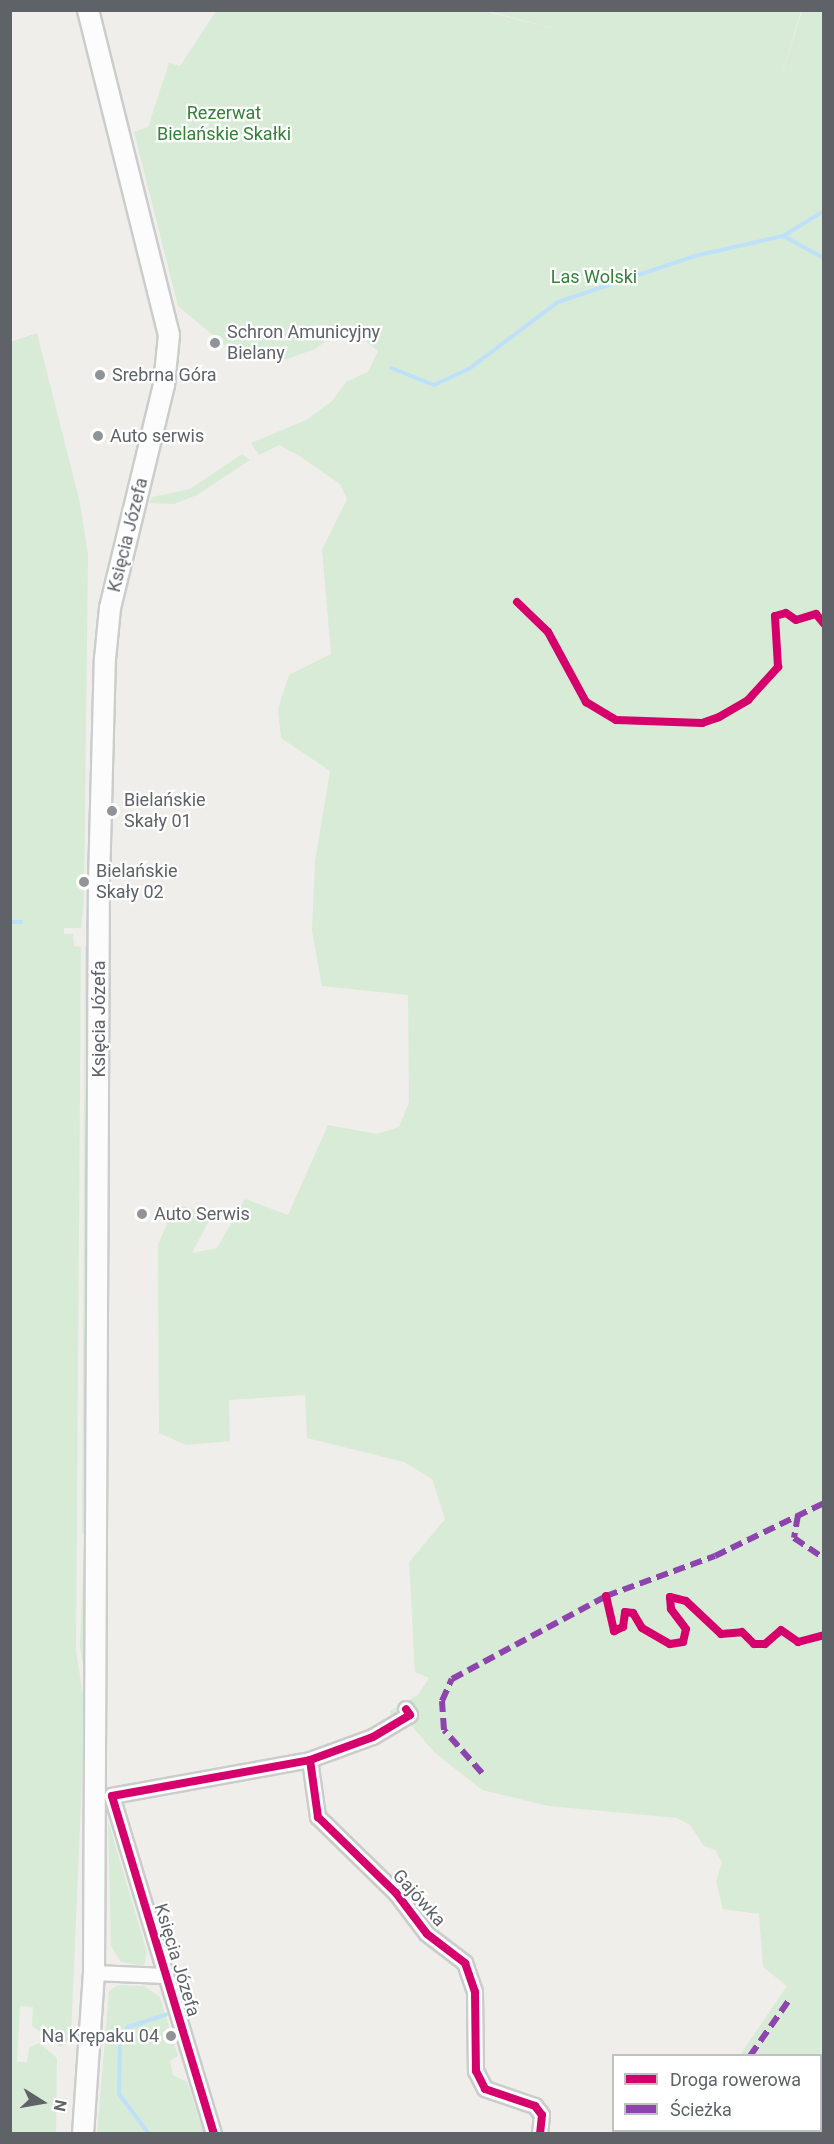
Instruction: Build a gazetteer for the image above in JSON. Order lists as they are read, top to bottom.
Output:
{
  "streets": {
    "main road": ["Księcia Józefa"],
    "street": ["Gajówka"]
  },
  "crossings": [
    ["Księcia Józefa", "Gajówka"]
  ],
  "parks": ["Rezerwat Bielańskie Skałki", "Las Wolski"],
  "places": [
    "Schron Amunicyjny Bielany",
    "Srebrna Góra",
    "Auto serwis",
    "Bielańskie Skały 01",
    "Bielańskie Skały 02",
    "Auto Serwis",
    "Na Krępaku 04"
  ],
  "legend": ["Droga rowerowa", "Ścieżka"],
  "north": "right"
}
